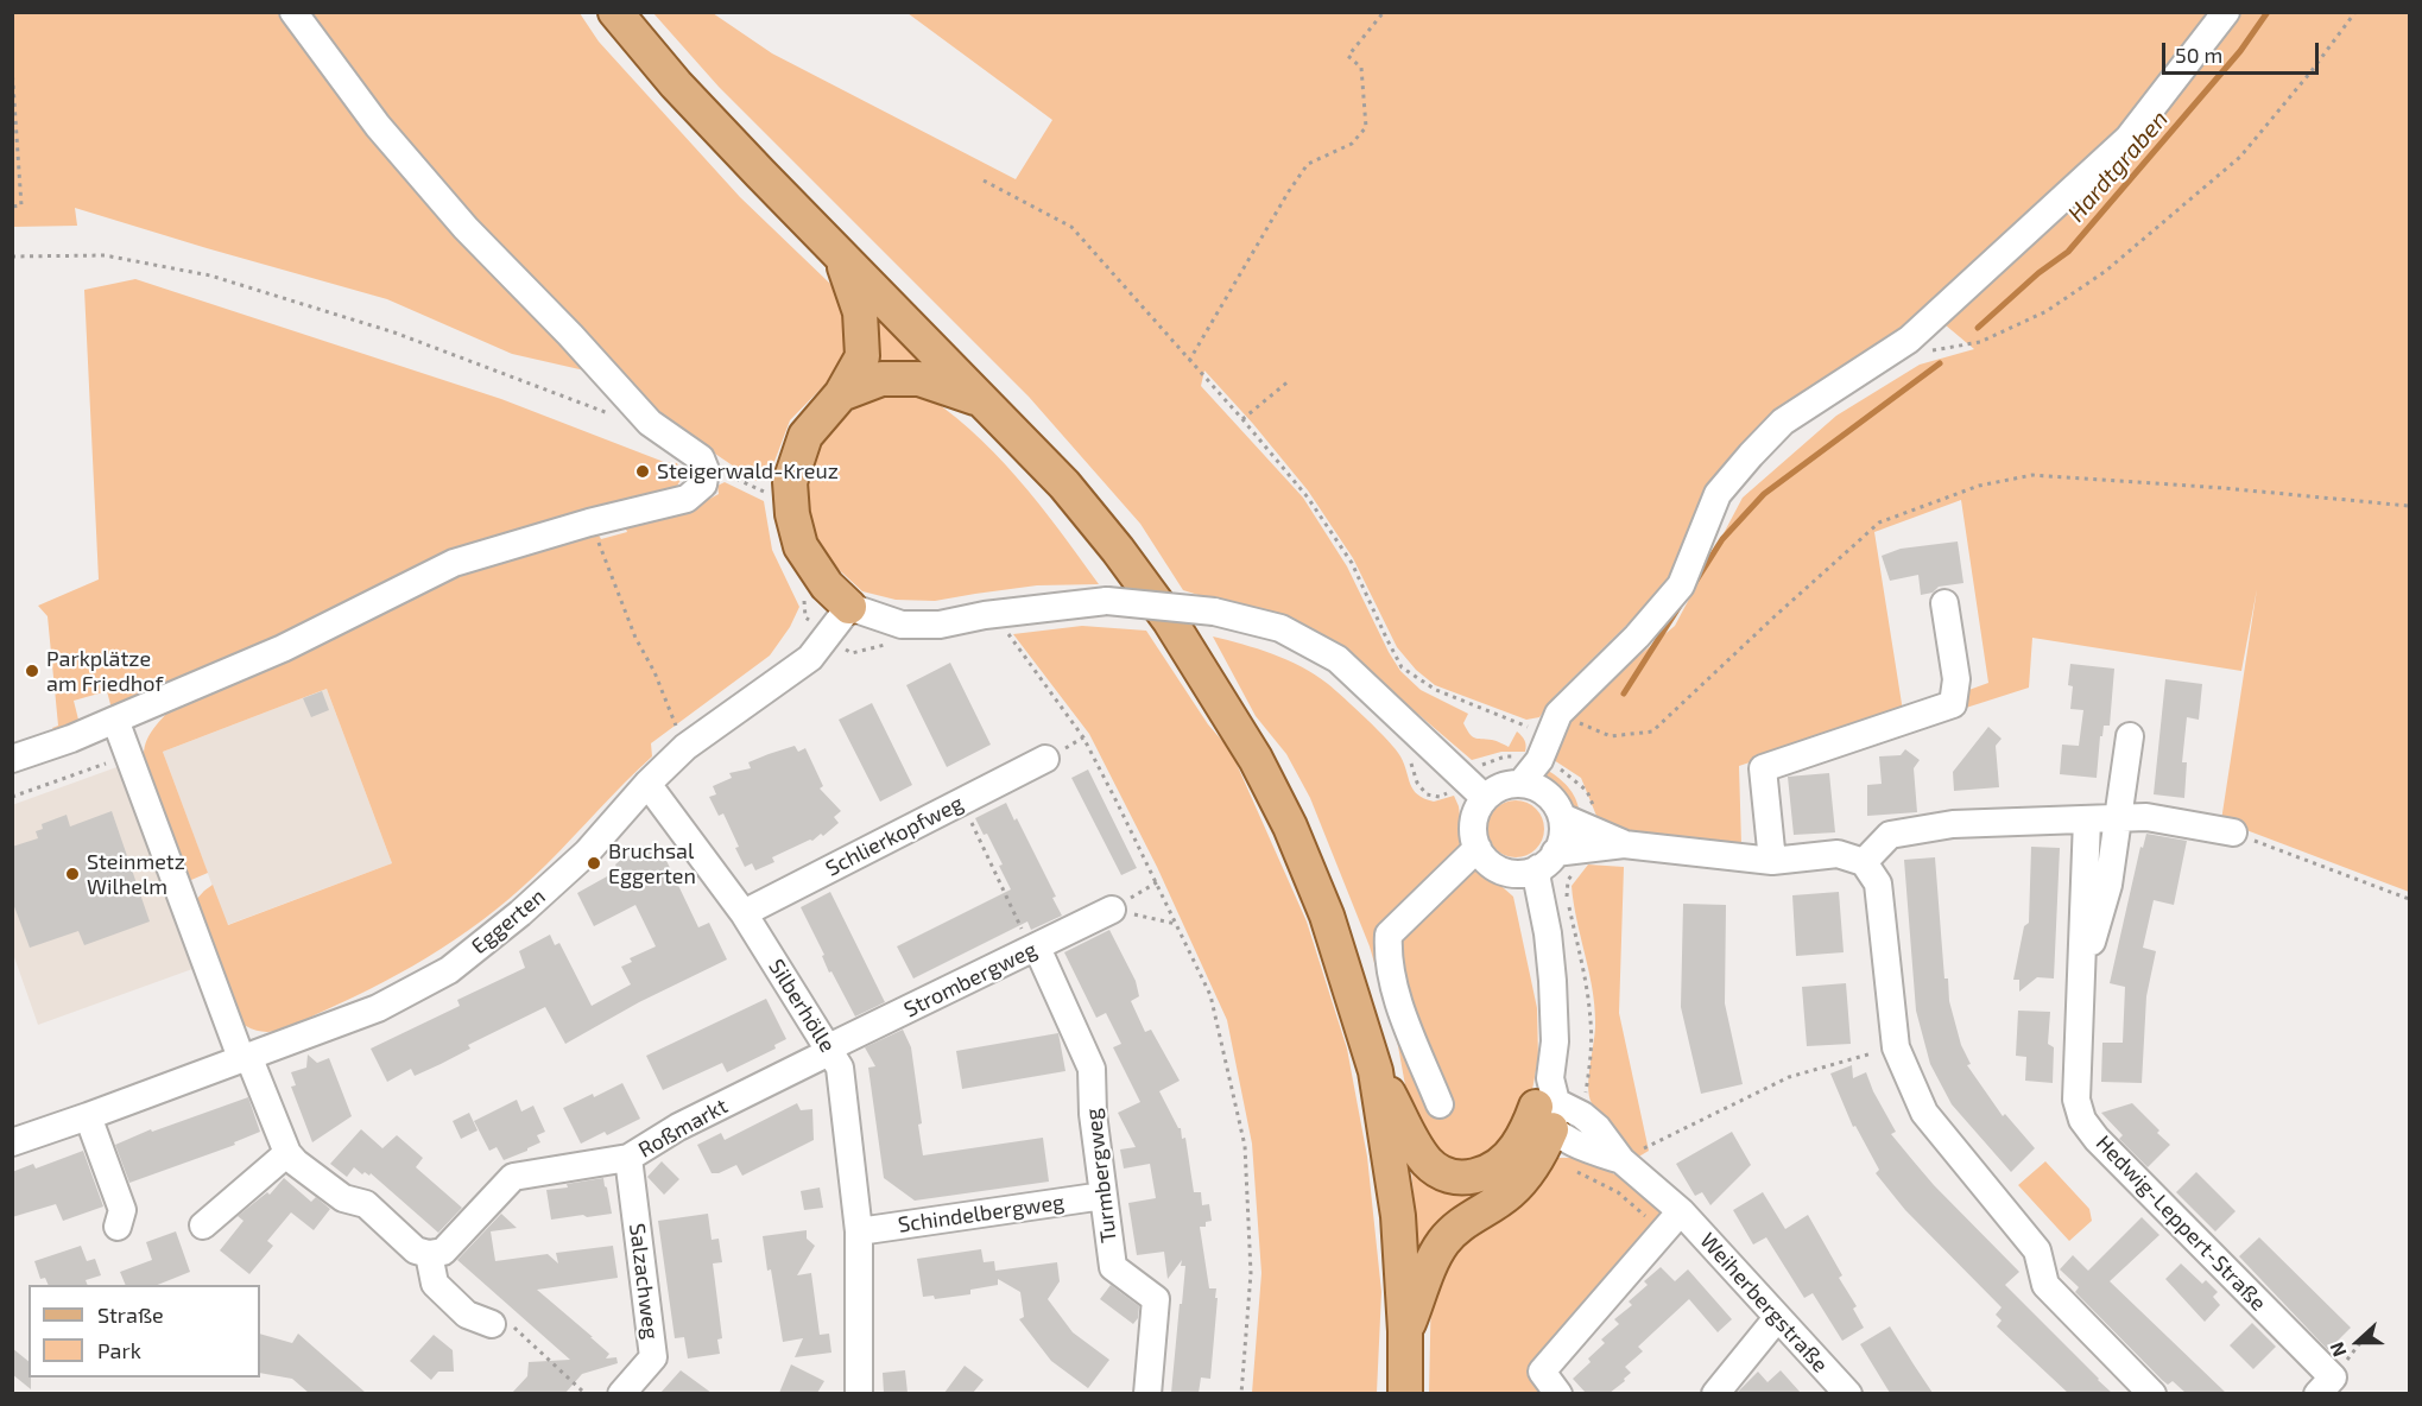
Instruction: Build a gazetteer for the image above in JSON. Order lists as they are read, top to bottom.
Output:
{
  "streets": {
    "street": [
      "Schlierkopfweg",
      "Eggerten",
      "Strombergweg",
      "Silberhölle",
      "Roßmarkt",
      "Turmbergweg",
      "Schindelbergweg",
      "Hedwig-Leppert-Straße",
      "Salzachweg",
      "Weiherbergstraße"
    ]
  },
  "crossings": [
    ["Schlierkopfweg", "Silberhölle"],
    ["Eggerten", "Silberhölle"],
    ["Strombergweg", "Silberhölle"],
    ["Strombergweg", "Roßmarkt"],
    ["Strombergweg", "Turmbergweg"],
    ["Silberhölle", "Roßmarkt"],
    ["Silberhölle", "Schindelbergweg"],
    ["Roßmarkt", "Salzachweg"],
    ["Turmbergweg", "Schindelbergweg"]
  ],
  "water": ["Hardtgraben"],
  "places": [
    "Steigerwald-Kreuz",
    "Parkplätze am Friedhof",
    "Bruchsal Eggerten",
    "Steinmetz Wilhelm"
  ],
  "legend": ["Straße", "Park"],
  "scale_bar": "50 m",
  "north": "left"
}
